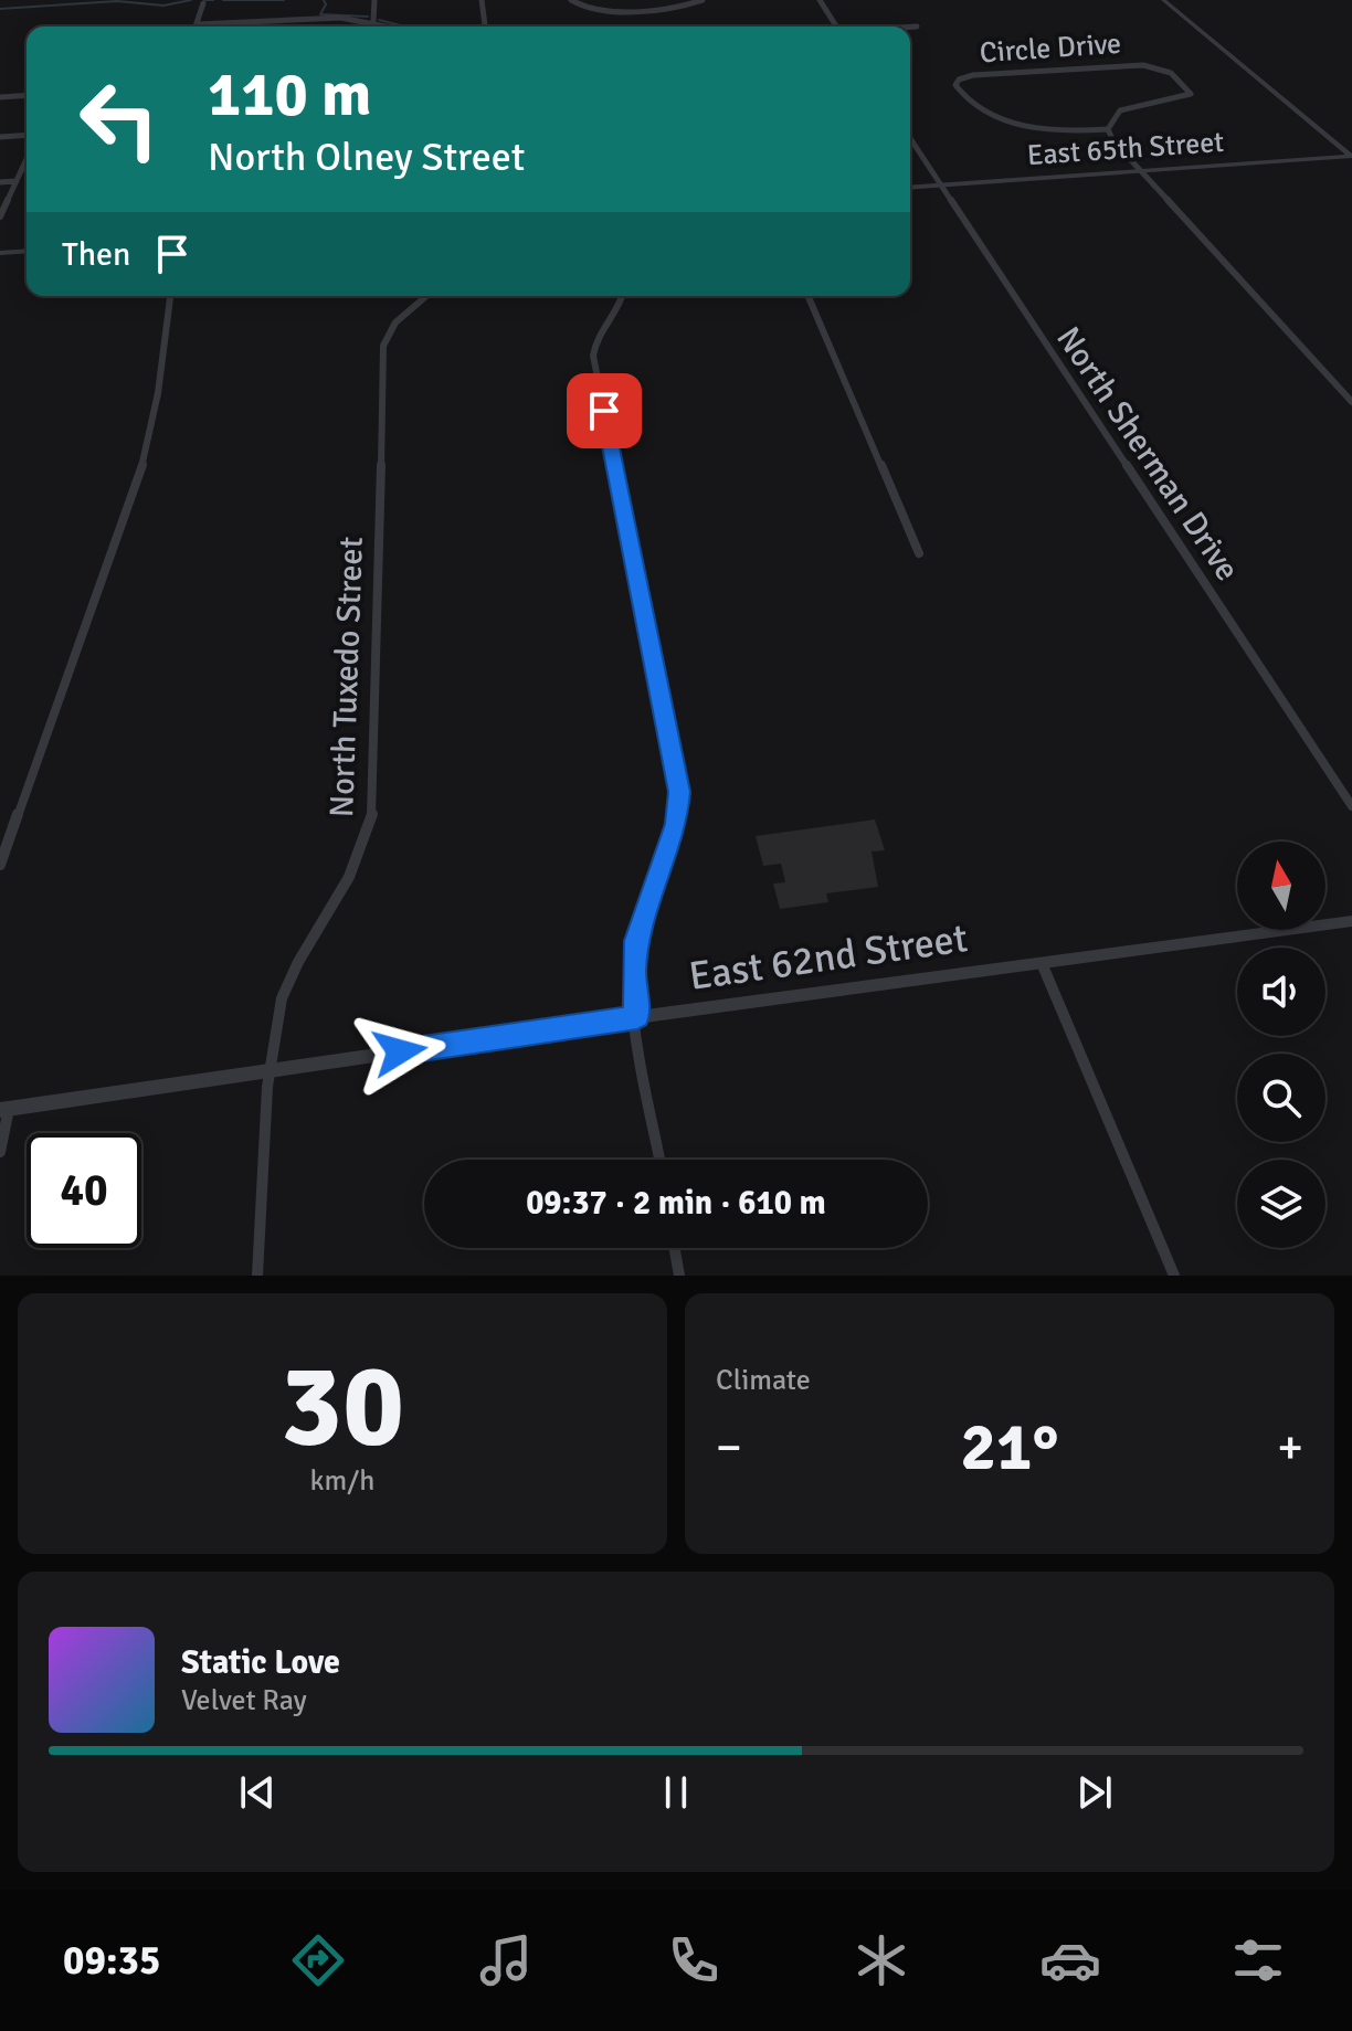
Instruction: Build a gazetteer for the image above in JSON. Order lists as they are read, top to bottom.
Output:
{
  "streets": {
    "street": [
      "Circle Drive",
      "East 65th Street",
      "North Sherman Drive",
      "North Tuxedo Street",
      "East 62nd Street"
    ]
  },
  "crossings": [
    ["East 65th Street", "North Sherman Drive"],
    ["North Tuxedo Street", "East 62nd Street"]
  ],
  "north": "top",
  "page": {
    "turn": ["110 m", "North Olney Street"],
    "then": "Then",
    "limit": "40",
    "trip": "09:37 · 2 min · 610 m",
    "tile": [
      ["30", "km/h"],
      "Climate"
    ],
    "heat": ["−", "21°", "+"],
    "song": ["Static Love", "Velvet Ray"],
    "tabs": "09:35"
  }
}
